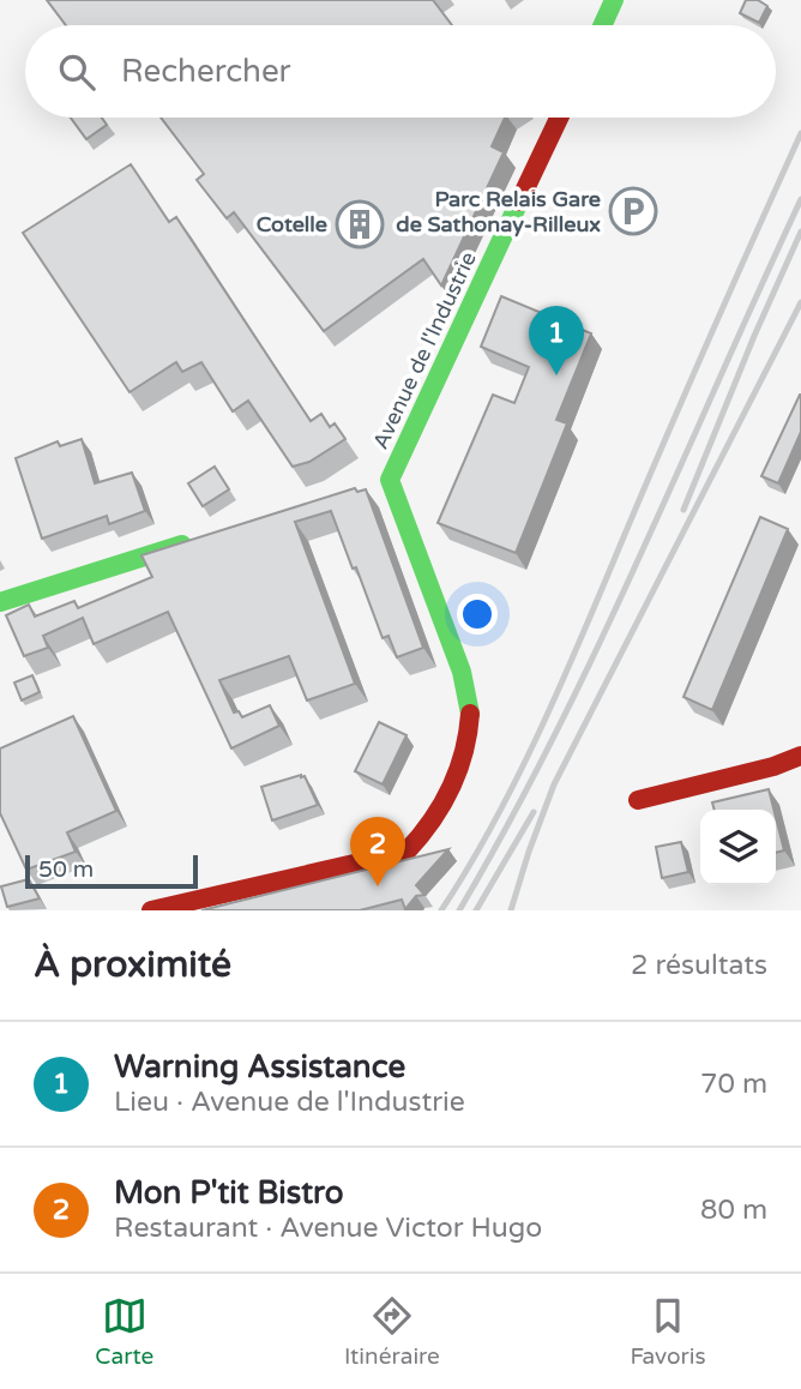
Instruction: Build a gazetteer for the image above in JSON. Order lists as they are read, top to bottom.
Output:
{
  "streets": {
    "street": ["Avenue de l'Industrie"]
  },
  "places": {
    "parking": ["Parc Relais Gare de Sathonay-Rilleux"],
    "building": ["Cotelle"]
  },
  "scale_bar": "50 m",
  "page": {
    "search": "Rechercher",
    "pins": ["1", "2"],
    "scale": "50 m",
    "heading": ["À proximité", "2 résultats"],
    "list": [
      {
        "mark": "1",
        "name": "Warning Assistance",
        "note": "Lieu · Avenue de l'Industrie",
        "value": "70 m"
      },
      {
        "mark": "2",
        "name": "Mon P'tit Bistro",
        "note": "Restaurant · Avenue Victor Hugo",
        "value": "80 m"
      }
    ],
    "nav": ["Carte", "Itinéraire", "Favoris"]
  }
}
